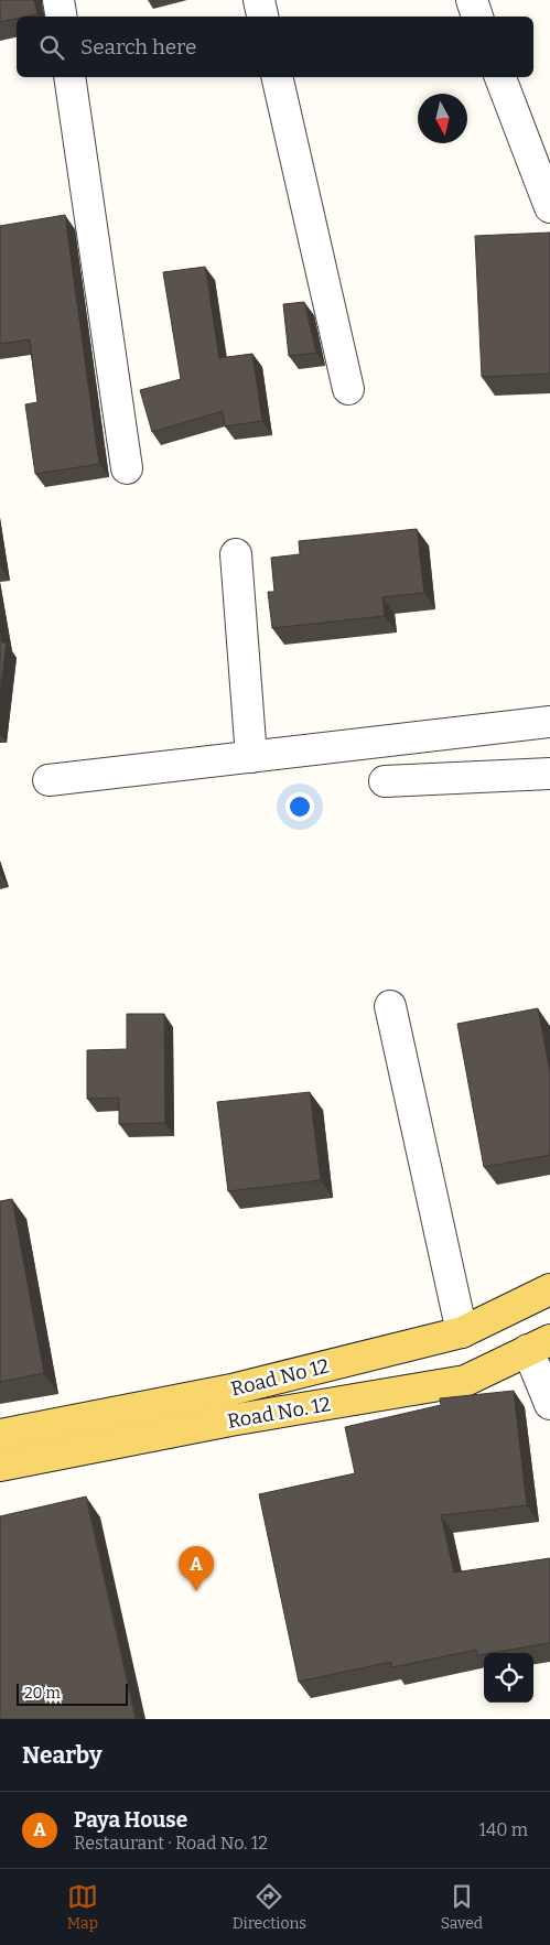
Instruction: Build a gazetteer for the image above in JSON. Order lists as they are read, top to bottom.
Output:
{
  "streets": {
    "main road": ["Road No 12", "Road No. 12"]
  },
  "scale_bar": "20 m",
  "north": "bottom",
  "page": {
    "search": "Search here",
    "pins": "A",
    "scale": "20 m",
    "heading": "Nearby",
    "list": [
      {
        "mark": "A",
        "name": "Paya House",
        "note": "Restaurant · Road No. 12",
        "value": "140 m"
      }
    ],
    "nav": ["Map", "Directions", "Saved"]
  }
}
